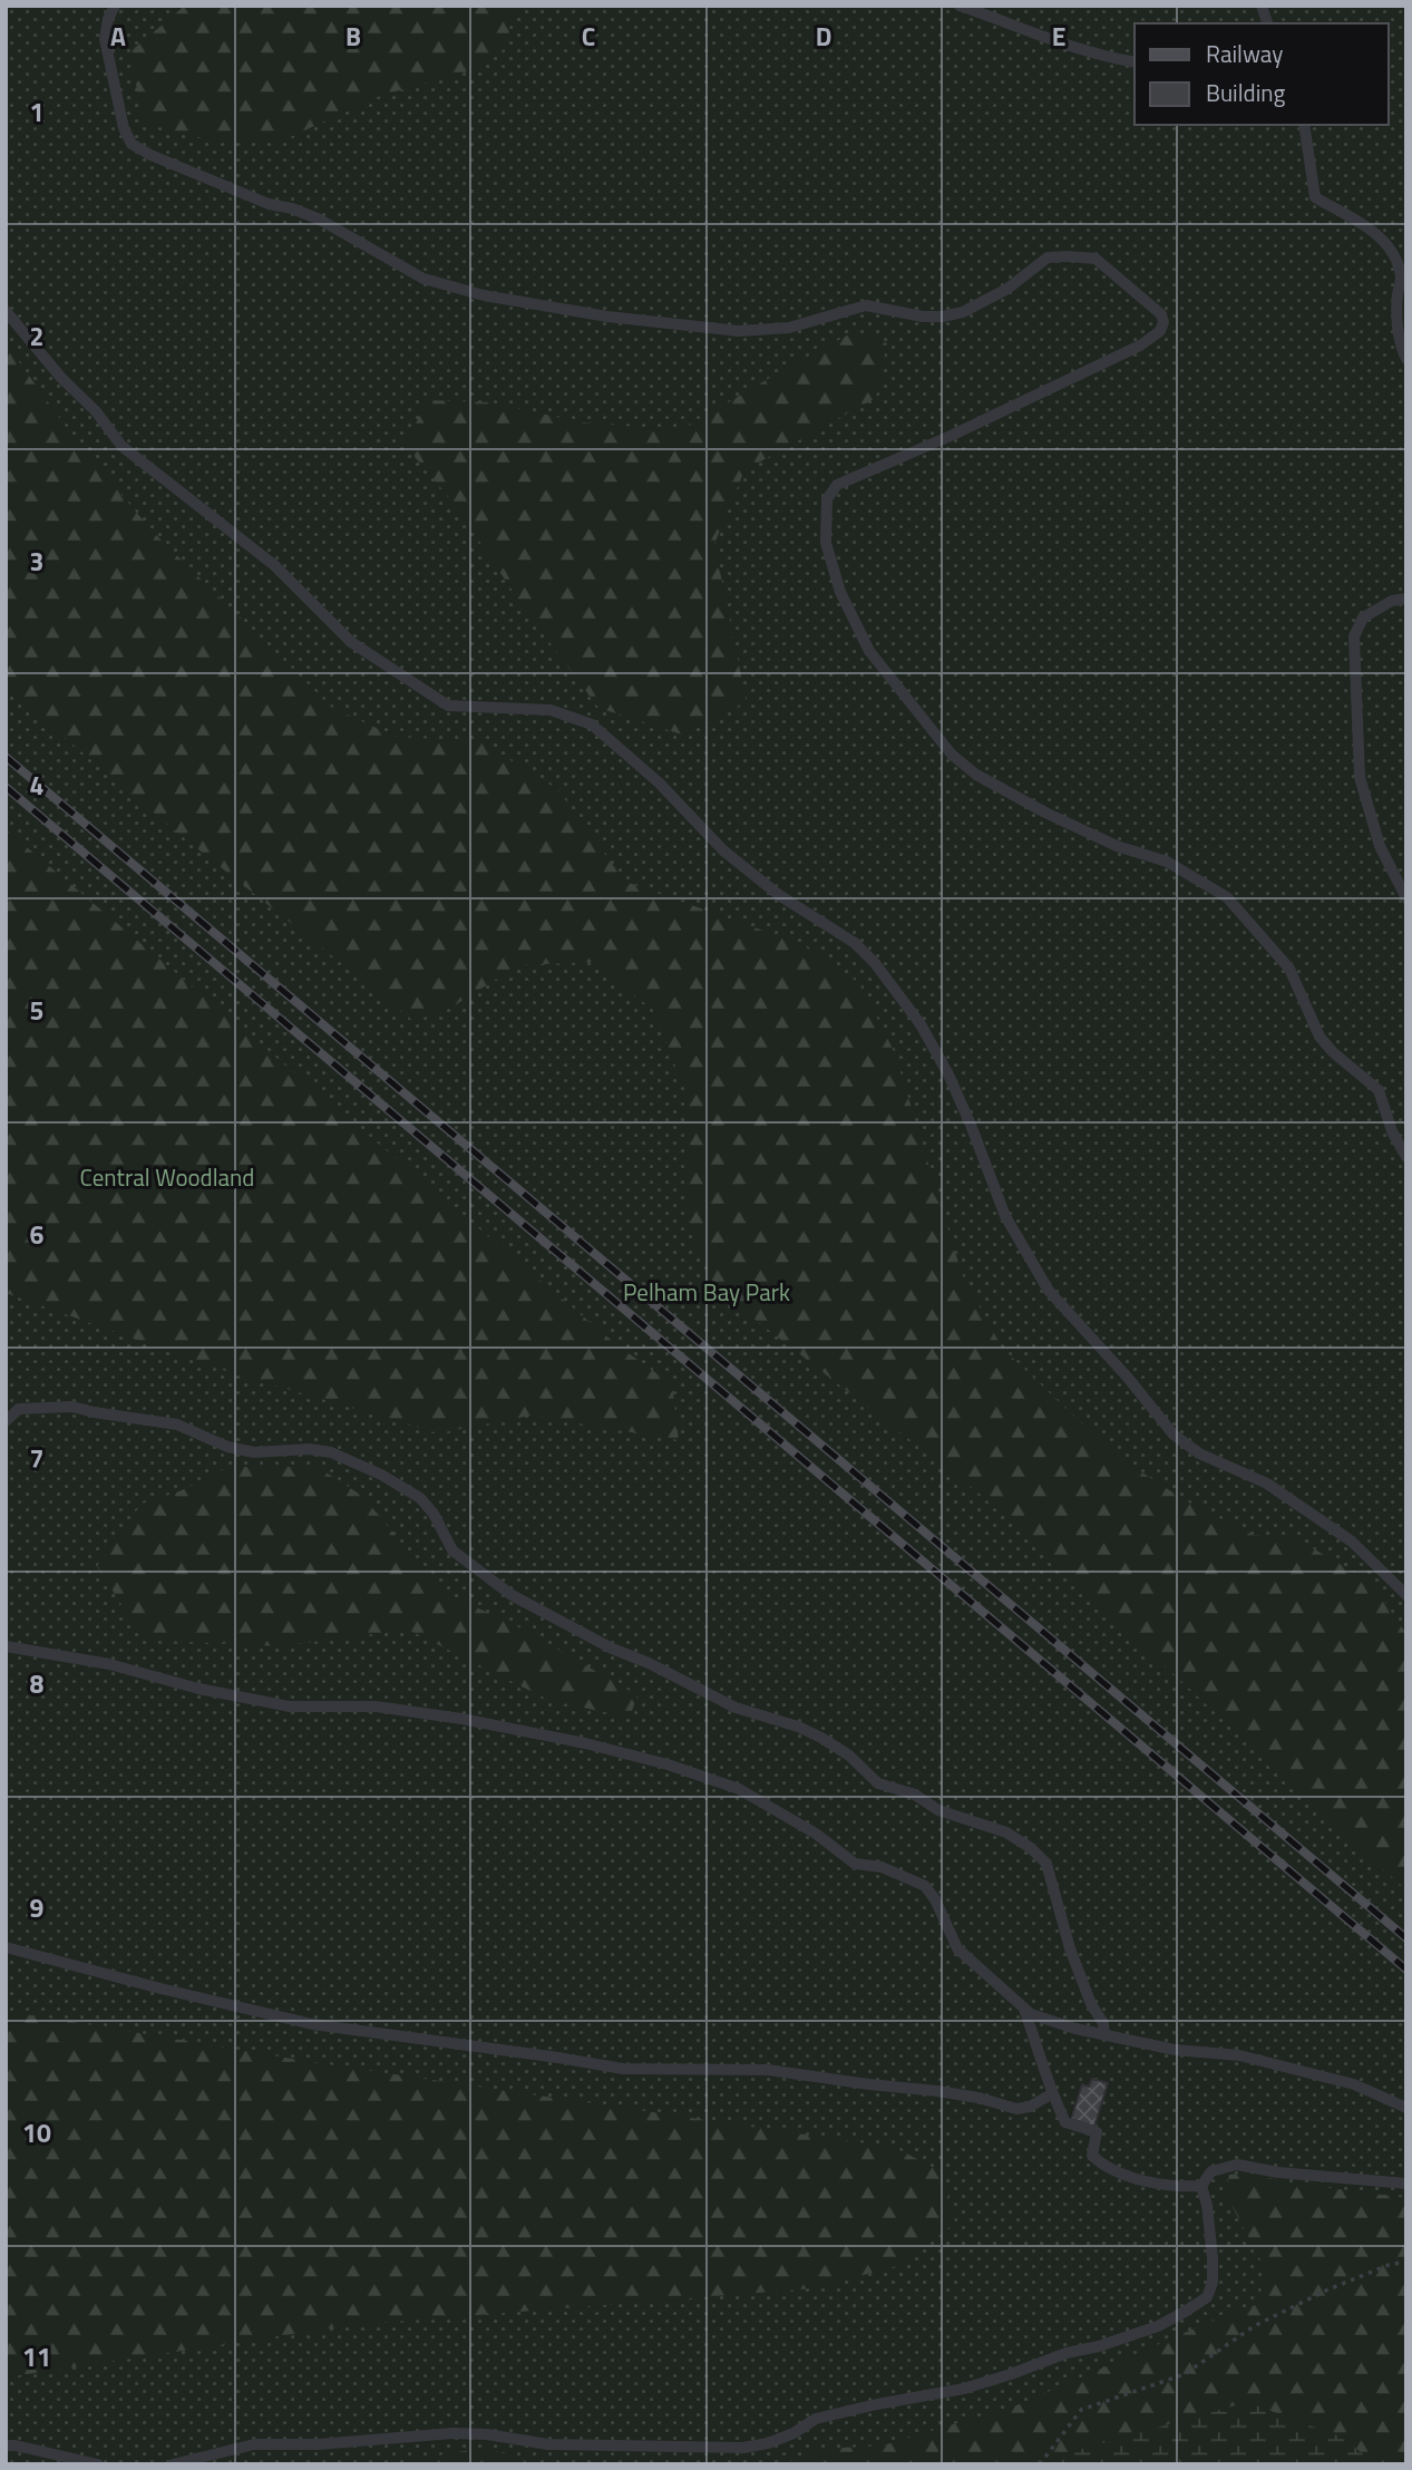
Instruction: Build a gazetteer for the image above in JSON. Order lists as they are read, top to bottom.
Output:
{
  "parks": ["Central Woodland", "Pelham Bay Park"],
  "legend": ["Railway", "Building"],
  "grid": {
    "columns": [
      "A",
      "B",
      "C",
      "D",
      "E"
    ],
    "rows": [
      "1",
      "2",
      "3",
      "4",
      "5",
      "6",
      "7",
      "8",
      "9",
      "10",
      "11"
    ]
  }
}
